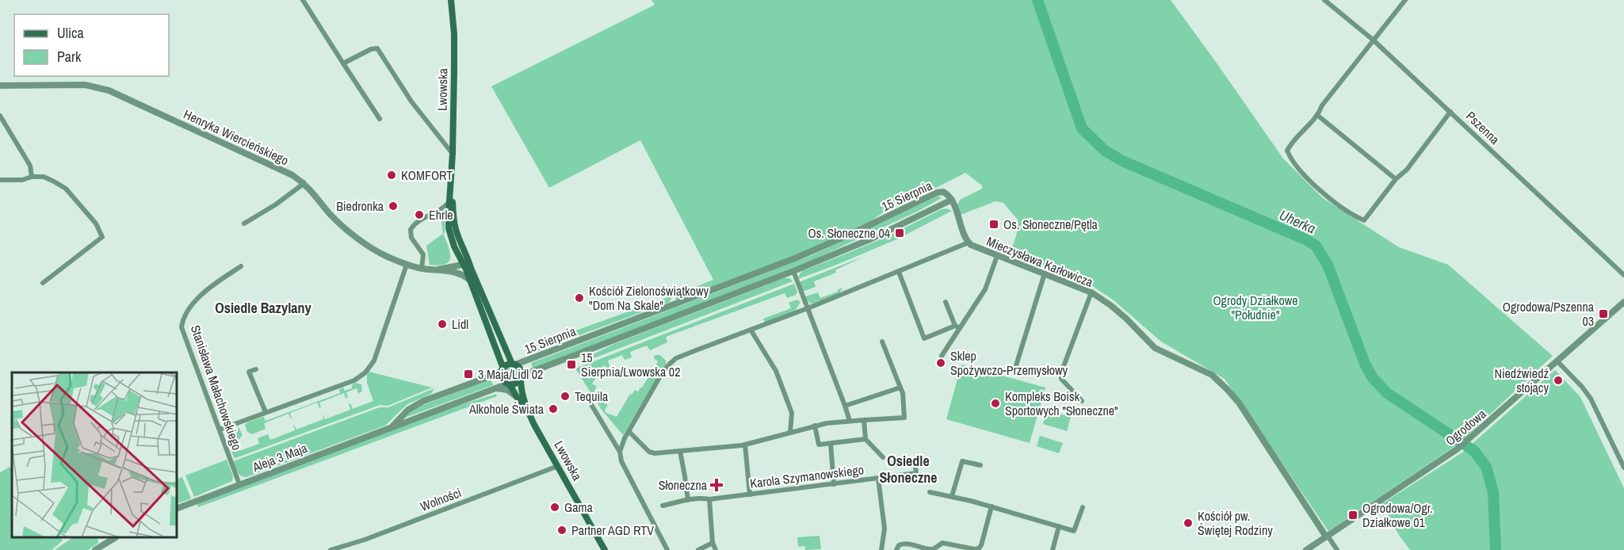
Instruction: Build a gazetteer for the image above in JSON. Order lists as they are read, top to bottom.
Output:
{
  "streets": {
    "main road": ["Lwowska"],
    "street": [
      "Pszenna",
      "Henryka Wiercieńskiego",
      "15 Sierpnia",
      "Mieczysława Karłowicza",
      "Stanisława Małachowskiego",
      "Ogrodowa",
      "Aleja 3 Maja",
      "Karola Szymanowskiego",
      "Wolności"
    ]
  },
  "crossings": [
    ["Lwowska", "Henryka Wiercieńskiego"],
    ["Lwowska", "15 Sierpnia"],
    ["Lwowska", "Aleja 3 Maja"],
    ["Lwowska", "Wolności"],
    ["15 Sierpnia", "Aleja 3 Maja"],
    ["Mieczysława Karłowicza", "Ogrodowa"],
    ["Stanisława Małachowskiego", "Aleja 3 Maja"]
  ],
  "districts": ["Osiedle Bazylany", "Osiedle Słoneczne"],
  "water": ["Uherka"],
  "parks": ["Ogrody Działkowe \"Południe\""],
  "places": {
    "other": [
      "KOMFORT",
      "Biedronka",
      "Ehrle",
      "Kościół Zielonoświątkowy \"Dom Na Skale\"",
      "Lidl",
      "Sklep Spożywczo-Przemysłowy",
      "Niedźwiedź stojący",
      "Tequila",
      "Kompleks Boisk Sportowych \"Słoneczne\"",
      "Alkohole Świata",
      "Gama",
      "Kościół pw. Świętej Rodziny",
      "Partner AGD RTV"
    ],
    "transit": [
      "Os. Słoneczne/Pętla",
      "Os. Słoneczne 04",
      "Ogrodowa/Pszenna 03",
      "15 Sierpnia/Lwowska 02",
      "3 Maja/Lidl 02",
      "Ogrodowa/Ogr. Działkowe 01"
    ],
    "health": ["Słoneczna"]
  },
  "legend": ["Ulica", "Park"]
}
